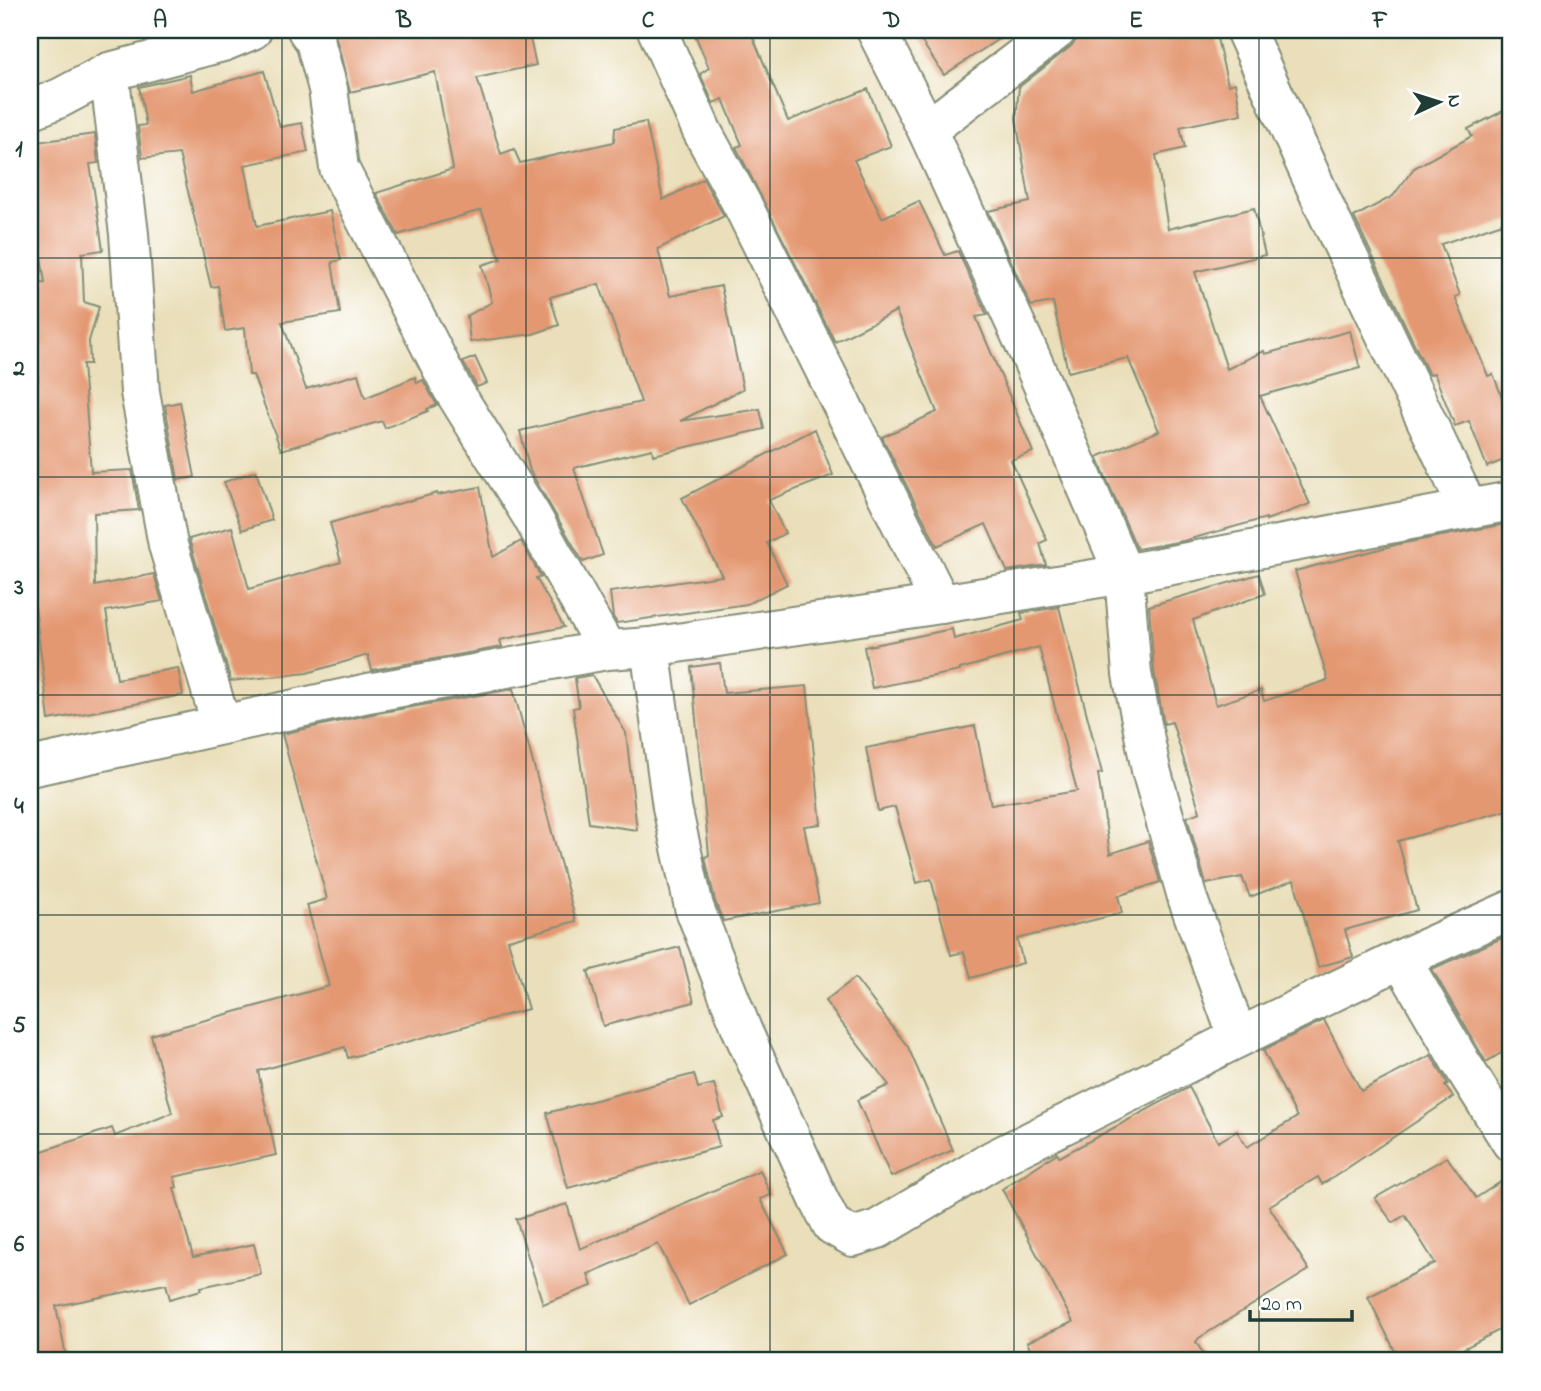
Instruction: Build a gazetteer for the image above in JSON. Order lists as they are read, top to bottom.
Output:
{
  "scale_bar": "20 m",
  "north": "right",
  "grid": {
    "columns": [
      "A",
      "B",
      "C",
      "D",
      "E",
      "F"
    ],
    "rows": [
      "1",
      "2",
      "3",
      "4",
      "5",
      "6"
    ]
  }
}
